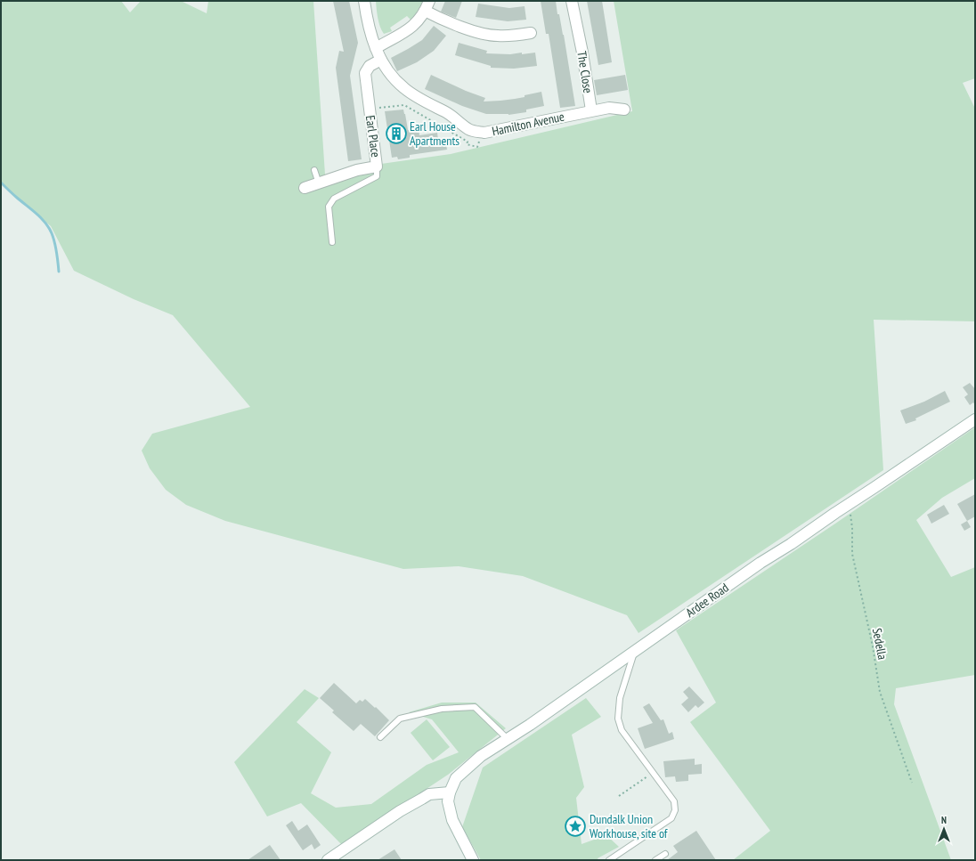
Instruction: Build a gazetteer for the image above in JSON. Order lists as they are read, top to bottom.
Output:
{
  "streets": {
    "street": [
      "The Close",
      "Hamilton Avenue",
      "Earl Place",
      "Ardee Road"
    ],
    "path": ["Sedella"]
  },
  "crossings": [
    ["The Close", "Hamilton Avenue"],
    ["Hamilton Avenue", "Earl Place"],
    ["Ardee Road", "Sedella"]
  ],
  "places": {
    "building": ["Earl House Apartments"],
    "place": ["Dundalk Union Workhouse, site of"]
  },
  "north": "top"
}
